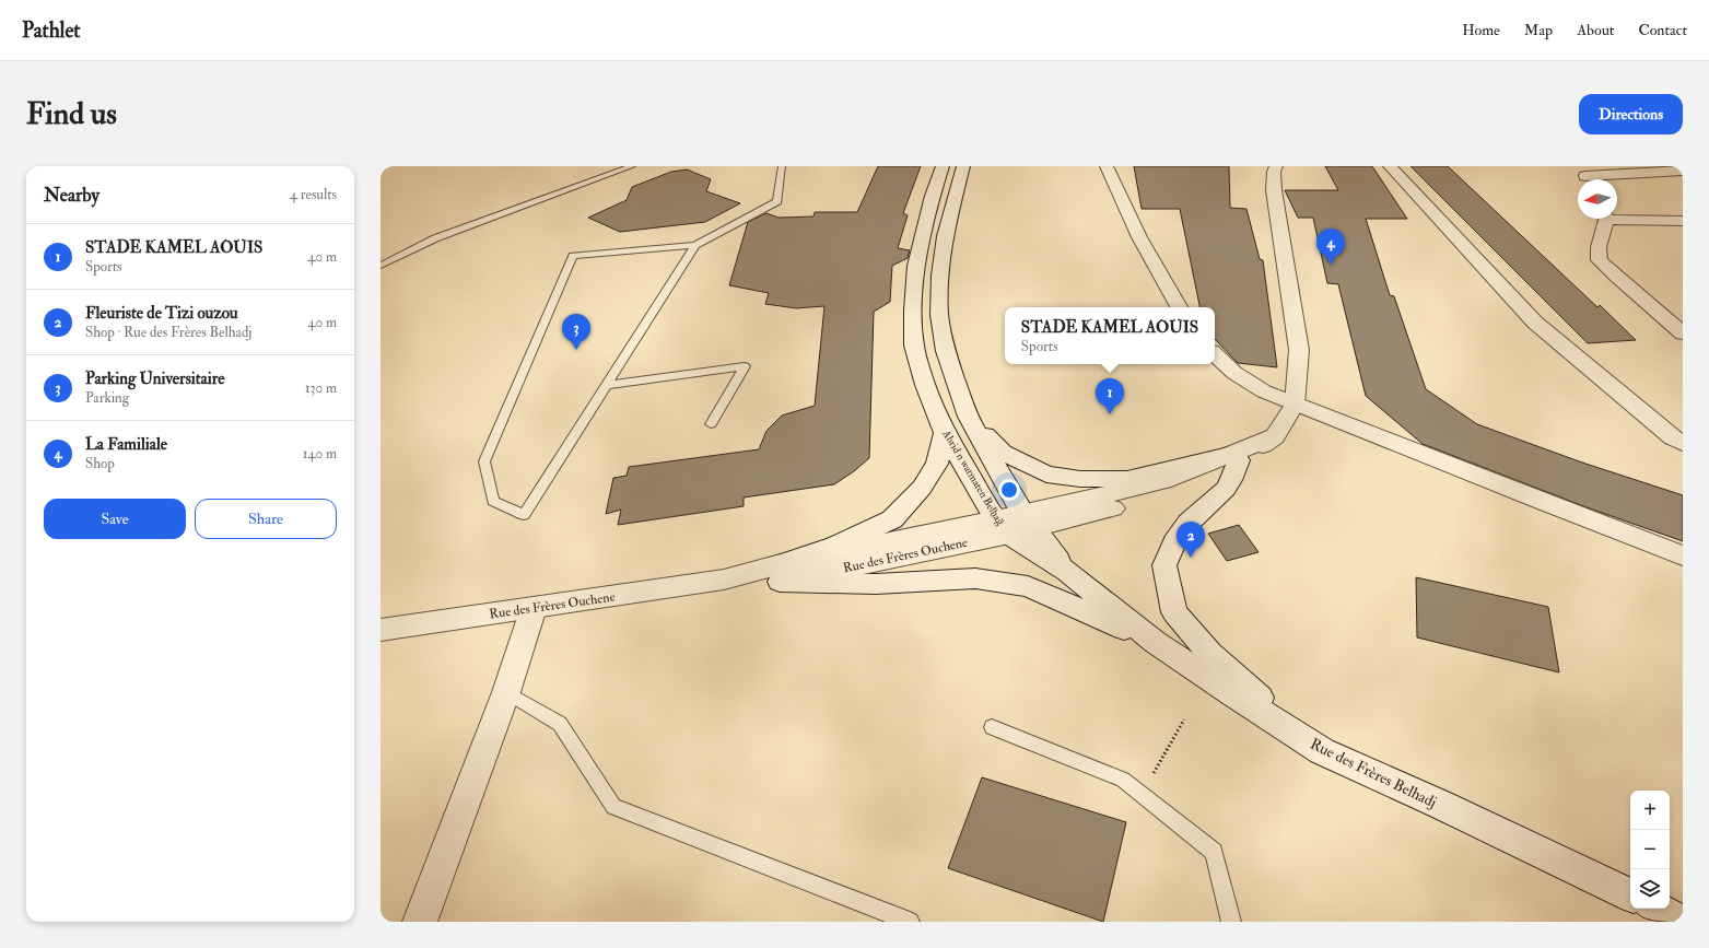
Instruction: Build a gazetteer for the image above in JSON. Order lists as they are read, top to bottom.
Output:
{
  "streets": {
    "street": ["Abrid n watmaten Belḥaǧ", "Rue des Frères Ouchene", "Rue des Frères Belhadj"]
  },
  "crossings": [
    ["Abrid n watmaten Belḥaǧ", "Rue des Frères Ouchene"]
  ],
  "north": "left",
  "page": {
    "header": "Pathlet",
    "nav": [
      "Home",
      "Map",
      "About",
      "Contact"
    ],
    "buttons": [
      "Directions",
      ["Save", "Share"]
    ],
    "title": "Find us",
    "heading": ["Nearby", "4 results"],
    "list": [
      {
        "mark": "1",
        "name": "STADE KAMEL AOUIS",
        "note": "Sports",
        "value": "40 m"
      },
      {
        "mark": "2",
        "name": "Fleuriste de Tizi ouzou",
        "note": "Shop · Rue des Frères Belhadj",
        "value": "40 m"
      },
      {
        "mark": "3",
        "name": "Parking Universitaire",
        "note": "Parking",
        "value": "130 m"
      },
      {
        "mark": "4",
        "name": "La Familiale",
        "note": "Shop",
        "value": "140 m"
      }
    ],
    "pins": [
      "4",
      "3",
      "1",
      "2"
    ],
    "popup": ["STADE KAMEL AOUIS", "Sports"],
    "map_buttons": ["+", "−"]
  }
}
